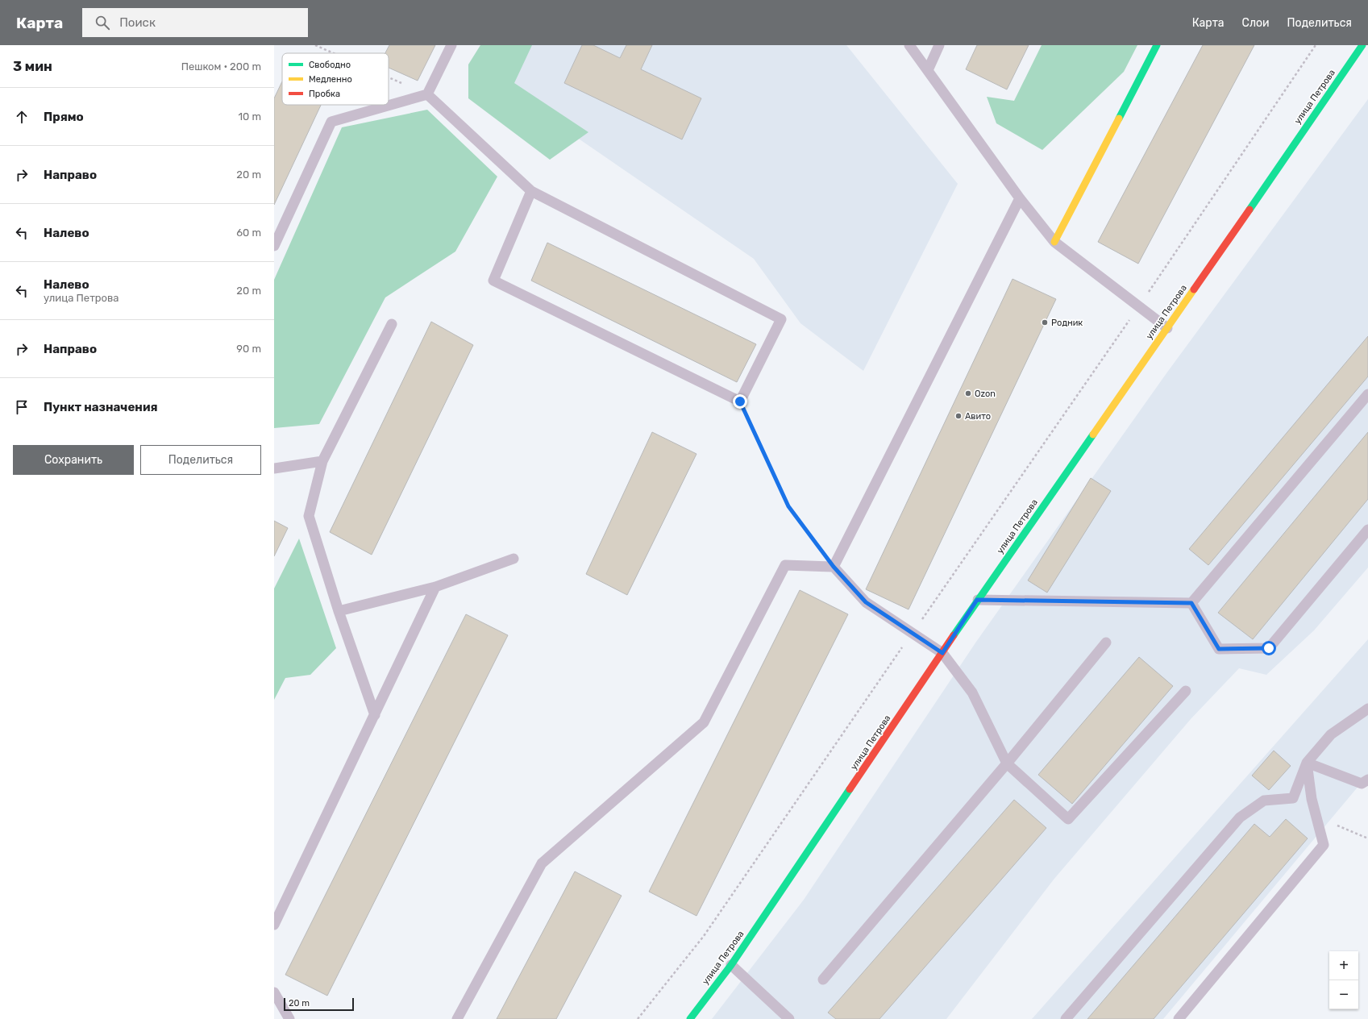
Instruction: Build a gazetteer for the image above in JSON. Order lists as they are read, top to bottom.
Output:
{
  "streets": {
    "street": ["улица Петрова"]
  },
  "places": ["Родник", "Ozon", "Авито"],
  "legend": ["Свободно", "Медленно", "Пробка"],
  "scale_bar": "20 m",
  "page": {
    "header": "Карта",
    "search": "Поиск",
    "nav": ["Карта", "Слои", "Поделиться"],
    "heading": ["3 мин", "Пешком · 200 m"],
    "list": [
      ["Прямо", "10 m"],
      ["Направо", "20 m"],
      ["Налево", "60 m"],
      ["Налево", "улица Петрова", "20 m"],
      ["Направо", "90 m"],
      "Пункт назначения"
    ],
    "buttons": ["Сохранить", "Поделиться"],
    "map_buttons": ["+", "−"],
    "scale": "20 m"
  }
}
